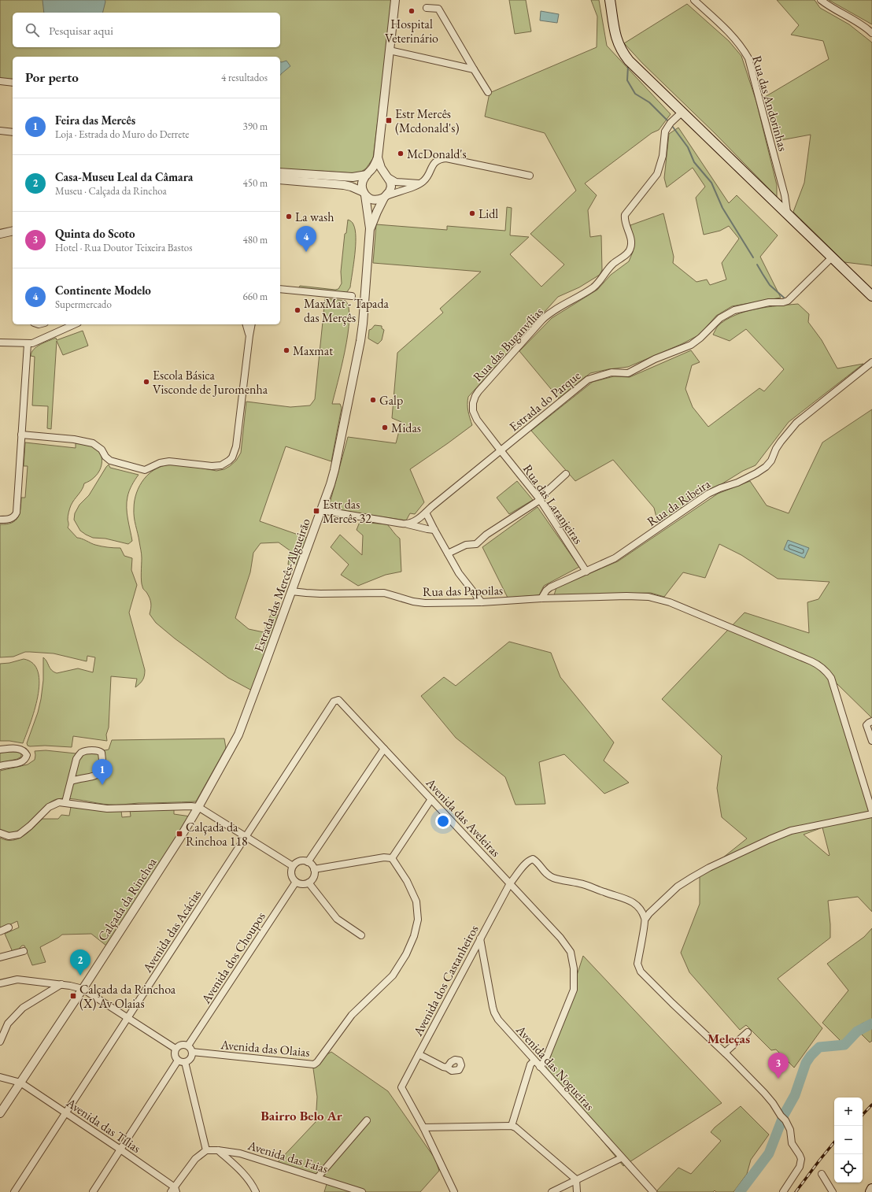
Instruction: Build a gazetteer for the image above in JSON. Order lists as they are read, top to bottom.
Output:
{
  "streets": {
    "street": [
      "Rua das Andorinhas",
      "Rua das Buganvílias",
      "Estrada do Parque",
      "Rua da Ribeira",
      "Rua das Laranjeiras",
      "Estrada das Mercês-Algueirão",
      "Rua das Papoilas",
      "Avenida das Aveleiras",
      "Calçada da Rinchoa",
      "Avenida das Acácias",
      "Avenida dos Choupos",
      "Avenida dos Castanheiros",
      "Avenida das Olaias",
      "Avenida das Nogueiras",
      "Avenida das Tílias",
      "Avenida das Faias"
    ]
  },
  "crossings": [
    ["Rua das Buganvílias", "Estrada do Parque"],
    ["Rua das Buganvílias", "Rua das Laranjeiras"],
    ["Estrada do Parque", "Rua das Laranjeiras"],
    ["Rua da Ribeira", "Rua das Laranjeiras"],
    ["Rua da Ribeira", "Rua das Papoilas"],
    ["Estrada das Mercês-Algueirão", "Rua das Papoilas"],
    ["Estrada das Mercês-Algueirão", "Calçada da Rinchoa"],
    ["Avenida das Aveleiras", "Avenida das Acácias"],
    ["Avenida das Aveleiras", "Avenida dos Castanheiros"],
    ["Avenida das Aveleiras", "Avenida das Nogueiras"],
    ["Calçada da Rinchoa", "Avenida das Tílias"],
    ["Avenida das Acácias", "Avenida das Tílias"],
    ["Avenida dos Choupos", "Avenida das Olaias"],
    ["Avenida dos Castanheiros", "Avenida das Nogueiras"]
  ],
  "districts": ["Meleças", "Bairro Belo Ar"],
  "places": {
    "other": [
      "Hospital Veterinário",
      "McDonald's",
      "Lidl",
      "La wash",
      "MaxMat - Tapada das Merçês",
      "Maxmat",
      "Escola Básica Visconde de Juromenha",
      "Galp",
      "Midas"
    ],
    "transit": [
      "Estr Mercês (Mcdonald's)",
      "Estr das Mercês 32",
      "Calçada da Rinchoa 118",
      "Calçada da Rinchoa (X) Av Olaias"
    ]
  },
  "page": {
    "search": "Pesquisar aqui",
    "heading": ["Por perto", "4 resultados"],
    "list": [
      {
        "mark": "1",
        "name": "Feira das Mercês",
        "note": "Loja · Estrada do Muro do Derrete",
        "value": "390 m"
      },
      {
        "mark": "2",
        "name": "Casa-Museu Leal da Câmara",
        "note": "Museu · Calçada da Rinchoa",
        "value": "450 m"
      },
      {
        "mark": "3",
        "name": "Quinta do Scoto",
        "note": "Hotel · Rua Doutor Teixeira Bastos",
        "value": "480 m"
      },
      {
        "mark": "4",
        "name": "Continente Modelo",
        "note": "Supermercado",
        "value": "660 m"
      }
    ],
    "pins": [
      "4",
      "1",
      "2",
      "3"
    ],
    "map_buttons": ["+", "−"]
  }
}
